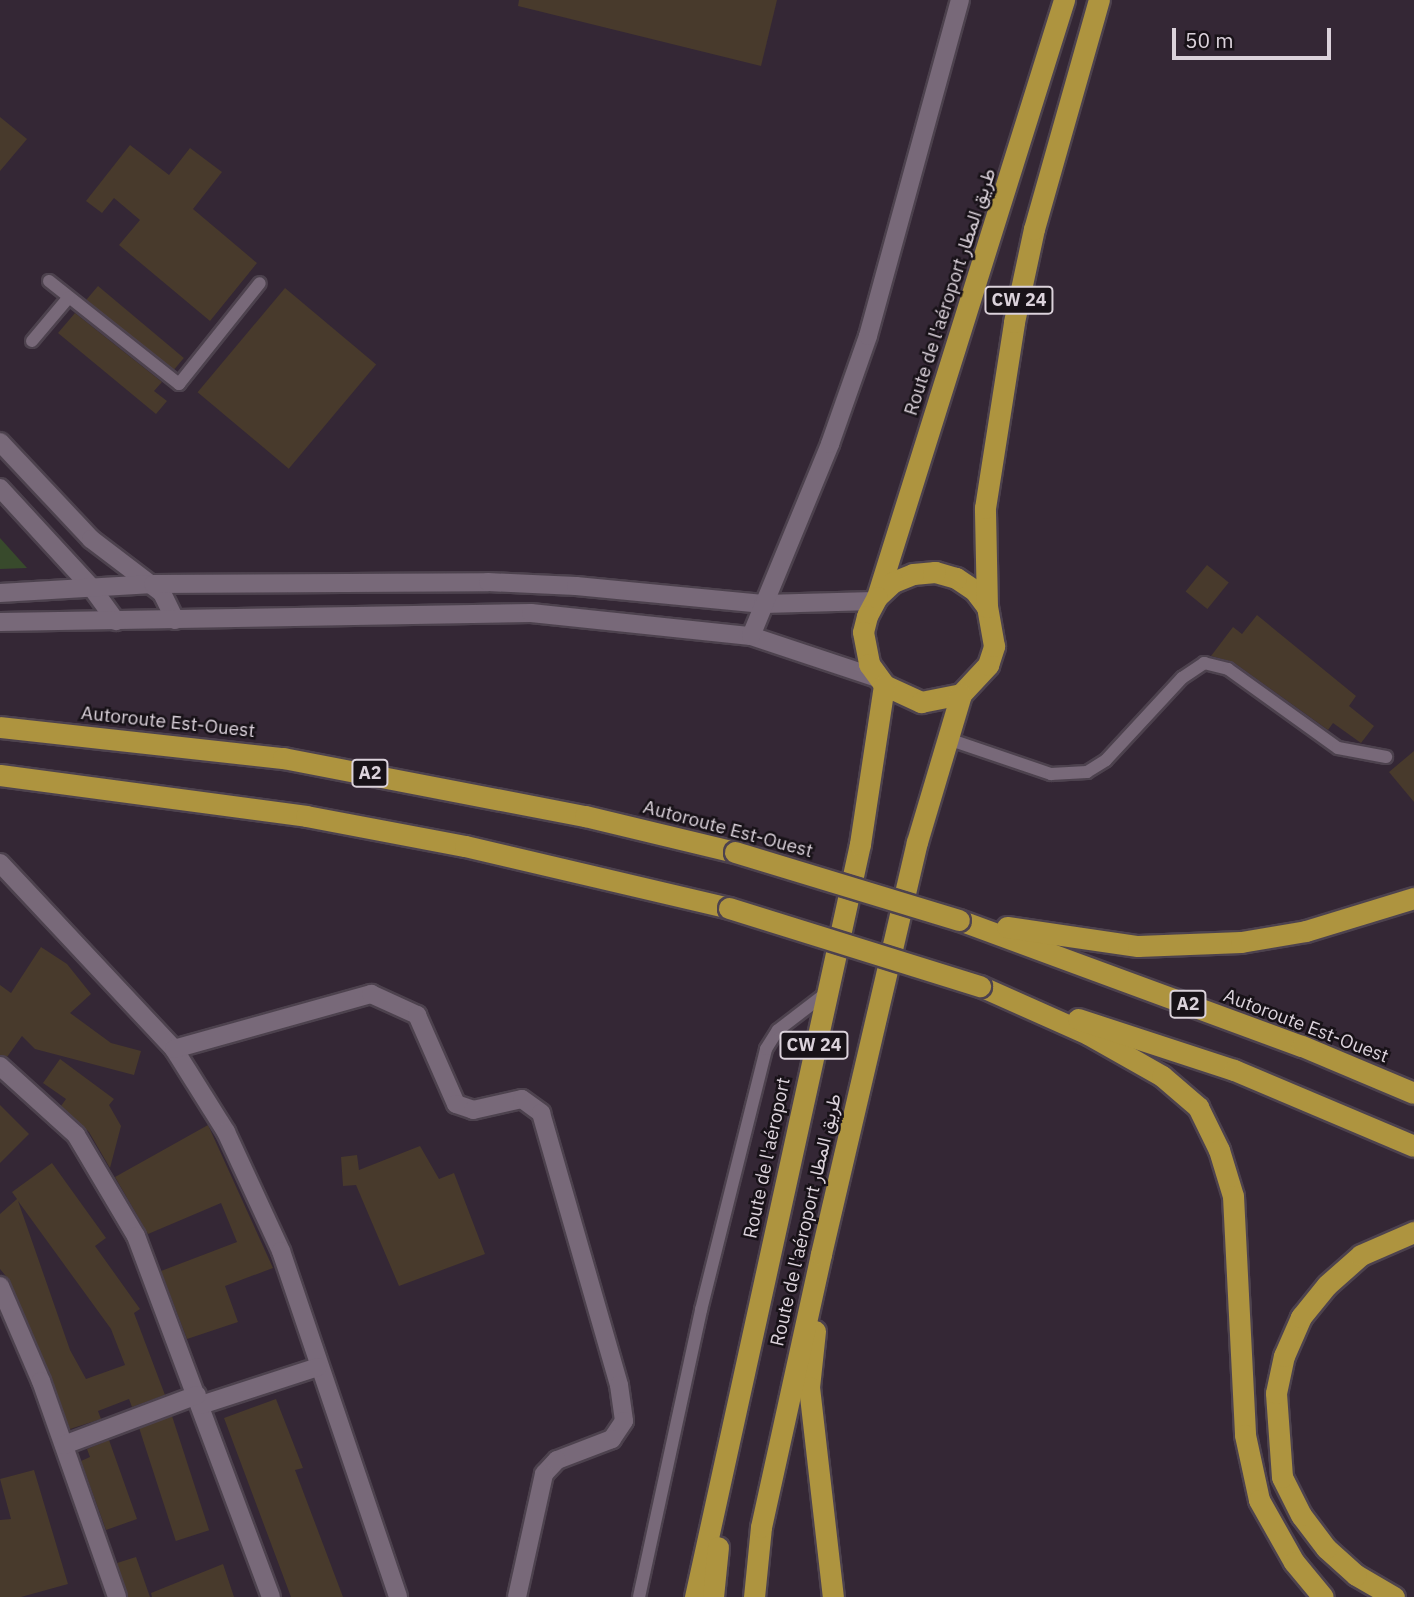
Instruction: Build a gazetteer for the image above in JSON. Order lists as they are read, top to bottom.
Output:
{
  "streets": {
    "highway": [
      "Route de l'aéroport طريق المطار",
      "CW 24",
      "Autoroute Est-Ouest",
      "A2",
      "Route de l'aéroport"
    ]
  },
  "crossings": [
    ["Route de l'aéroport طريق المطار", "CW 24"],
    ["Route de l'aéroport طريق المطار", "Route de l'aéroport"],
    ["CW 24", "Route de l'aéroport"]
  ],
  "scale_bar": "50 m"
}
